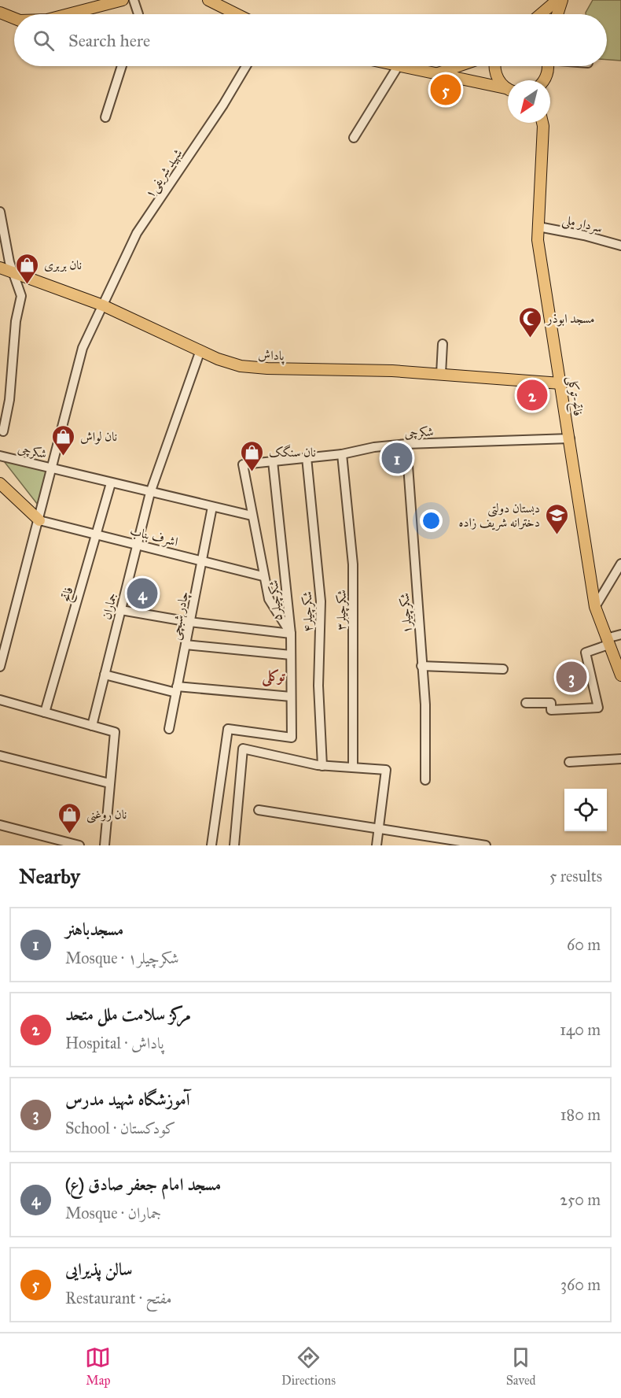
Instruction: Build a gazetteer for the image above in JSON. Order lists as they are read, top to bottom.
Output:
{
  "streets": {
    "main road": ["پاداش", "فاتح-توکلی"],
    "street": [
      "شهید شریفی۱",
      "سردار ملی",
      "شکرچی",
      "اشرف بناب",
      "فاتح",
      "شکرچیلر۵",
      "جماران",
      "شکرچیلر۳",
      "شکرچیلر۴",
      "شکرچیلر۱",
      "چادر شبچی"
    ]
  },
  "crossings": [
    ["شهید شریفی۱", "پاداش"],
    ["شهید شریفی۱", "شکرچی"],
    ["شهید شریفی۱", "اشرف بناب"],
    ["سردار ملی", "فاتح-توکلی"],
    ["پاداش", "فاتح-توکلی"],
    ["پاداش", "جماران"],
    ["فاتح-توکلی", "شکرچی"],
    ["شکرچی", "فاتح"],
    ["شکرچی", "شکرچیلر۵"],
    ["شکرچی", "جماران"],
    ["شکرچی", "شکرچیلر۳"],
    ["شکرچی", "شکرچیلر۴"],
    ["شکرچی", "شکرچیلر۱"],
    ["شکرچی", "چادر شبچی"],
    ["اشرف بناب", "فاتح"],
    ["اشرف بناب", "جماران"],
    ["اشرف بناب", "چادر شبچی"]
  ],
  "districts": ["توکلی"],
  "places": {
    "shop": [
      "نان بربری",
      "نان لواش",
      "نان سنگک",
      "نان روغنی"
    ],
    "mosque": ["مسجد ابوذر"],
    "school or university": ["دبستان دولتی دخترانه شریف زاده"]
  },
  "north": "bottom left",
  "page": {
    "search": "Search here",
    "pins": [
      "5",
      "2",
      "1",
      "4",
      "3"
    ],
    "heading": ["Nearby", "5 results"],
    "list": [
      {
        "mark": "1",
        "name": "مسجدباهنر",
        "note": "Mosque · شکرچیلر۱",
        "value": "60 m"
      },
      {
        "mark": "2",
        "name": "مرکز سلامت ملل متحد",
        "note": "Hospital · پاداش",
        "value": "140 m"
      },
      {
        "mark": "3",
        "name": "آموزشگاه شهید مدرس",
        "note": "School · کودکستان",
        "value": "180 m"
      },
      {
        "mark": "4",
        "name": "مسجد امام جعفر صادق (ع)",
        "note": "Mosque · جماران",
        "value": "250 m"
      },
      {
        "mark": "5",
        "name": "سالن پذیرایی",
        "note": "Restaurant · مفتح",
        "value": "360 m"
      }
    ],
    "nav": ["Map", "Directions", "Saved"]
  }
}
